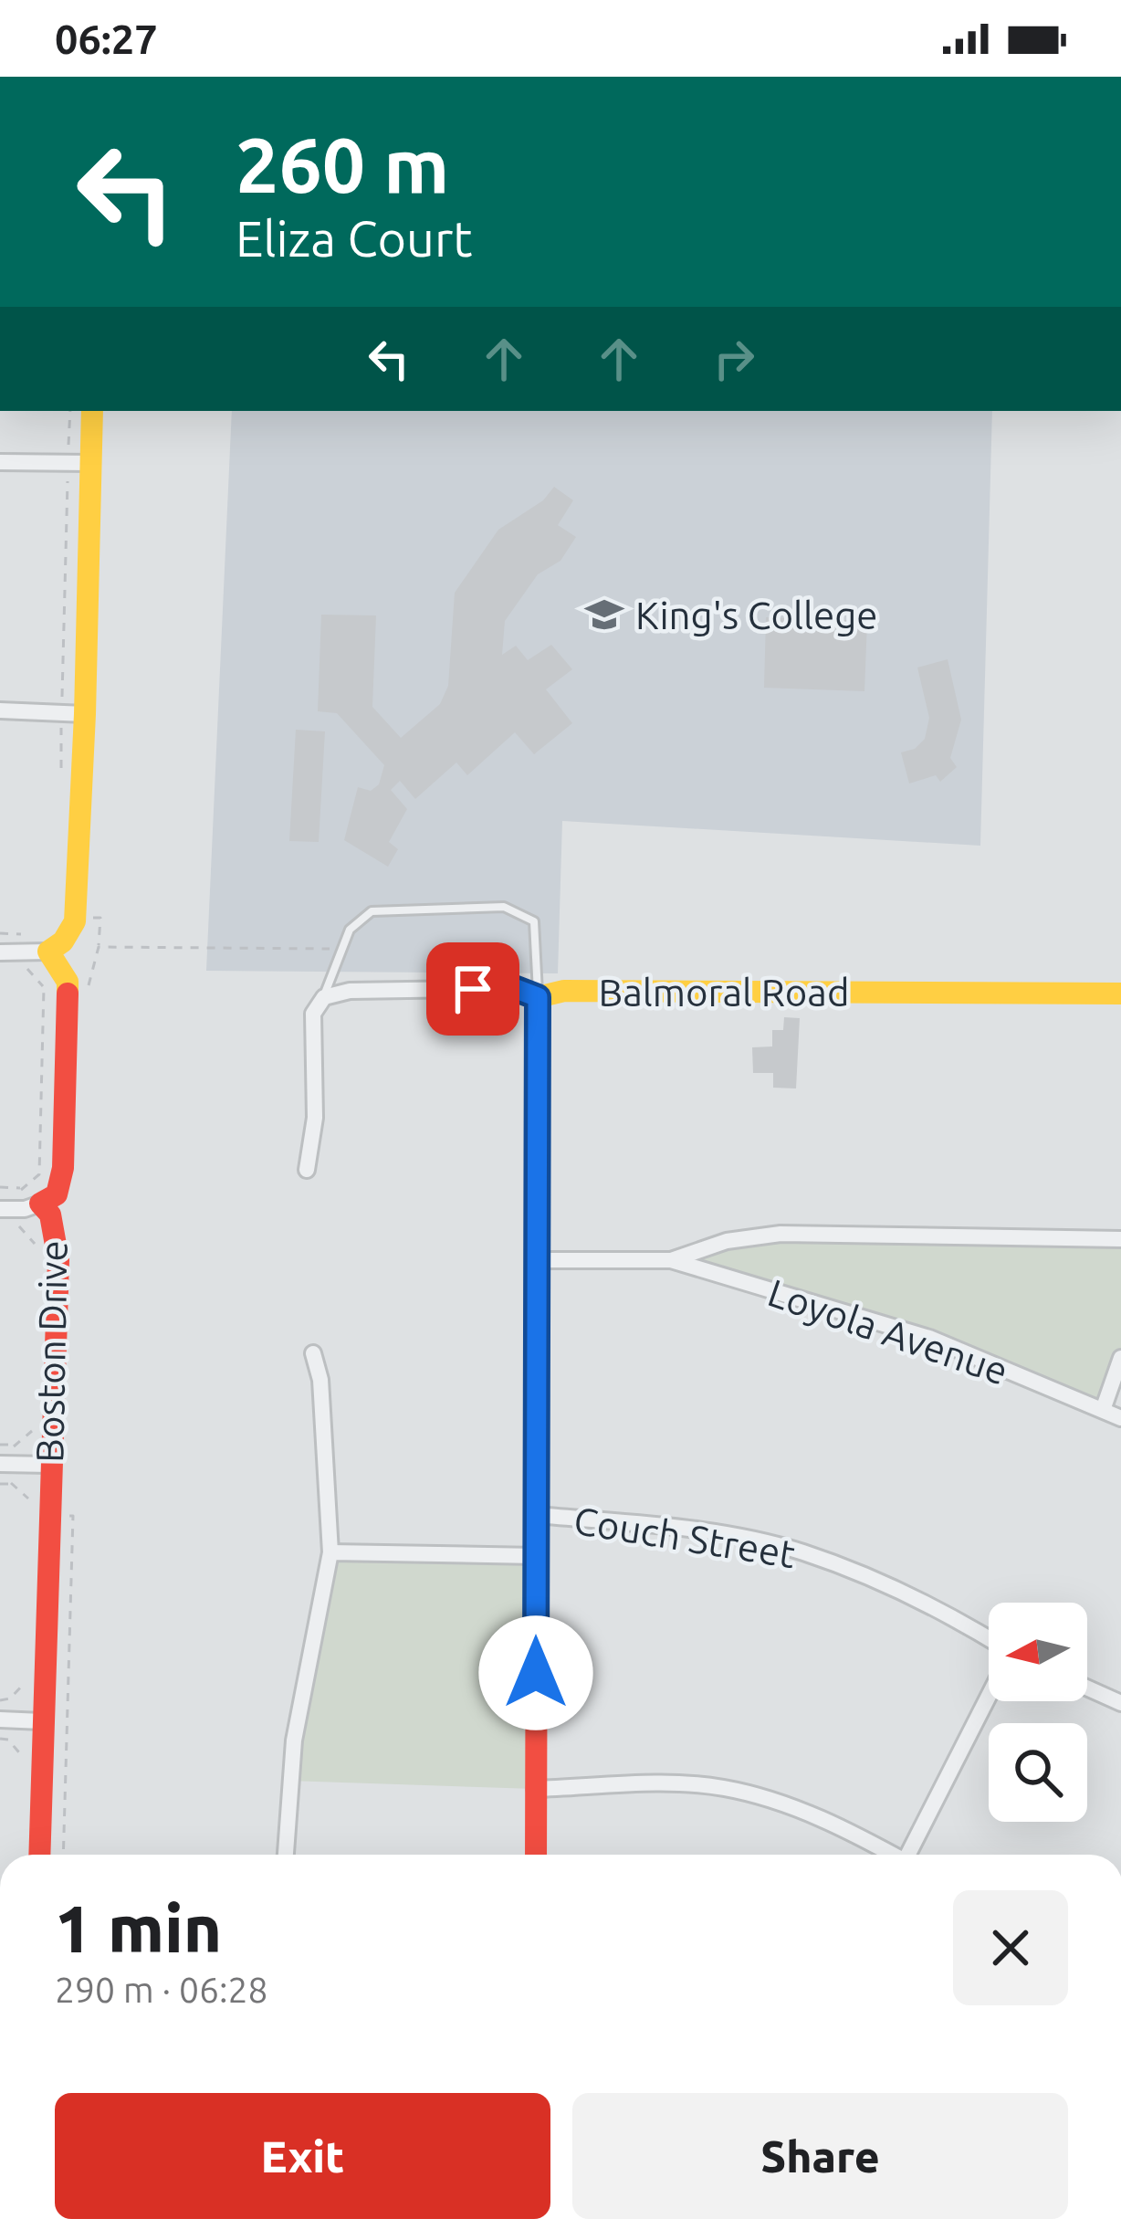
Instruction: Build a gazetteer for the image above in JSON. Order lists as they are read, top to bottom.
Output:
{
  "streets": {
    "street": [
      "Balmoral Road",
      "Loyola Avenue",
      "Boston Drive",
      "Couch Street"
    ]
  },
  "places": {
    "school or university": ["King's College"]
  },
  "north": "left",
  "page": {
    "status": "06:27",
    "turn": ["260 m", "Eliza Court"],
    "heading": ["1 min", "290 m · 06:28"],
    "buttons": ["Exit", "Share"]
  }
}
